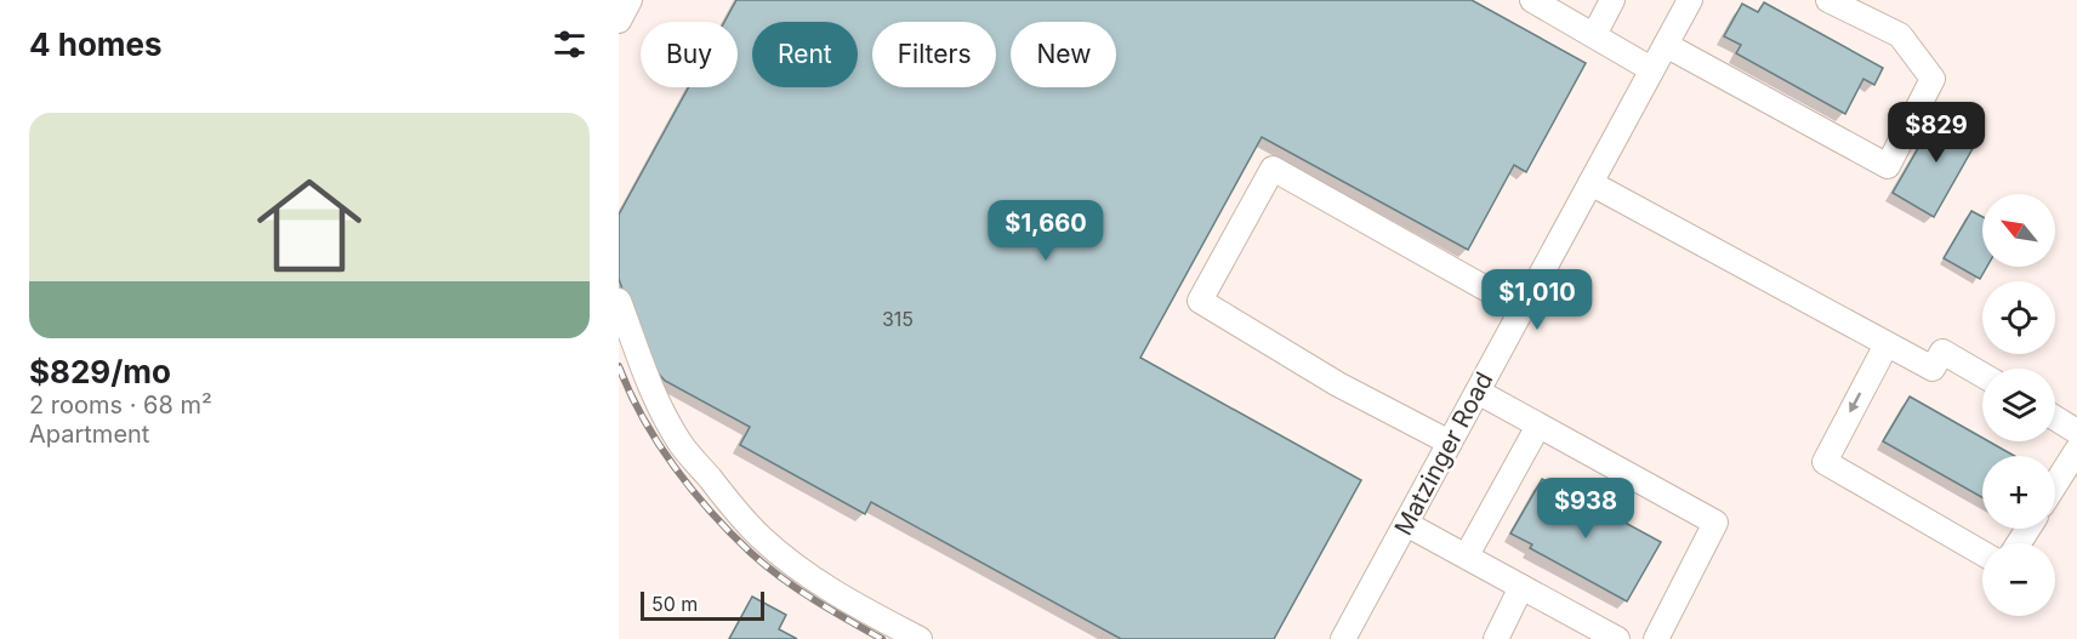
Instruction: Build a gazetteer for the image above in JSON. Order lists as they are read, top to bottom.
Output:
{
  "streets": {
    "street": ["Matzinger Road"]
  },
  "house_numbers": ["315"],
  "scale_bar": "50 m",
  "north": "top left",
  "page": {
    "heading": "4 homes",
    "chip": [
      "Buy",
      "Rent",
      "Filters",
      "New"
    ],
    "list": [
      {
        "name": "$829/mo",
        "note": "2 rooms · 68 m² · Apartment"
      }
    ],
    "price": [
      "$829",
      "$1,660",
      "$1,010",
      "$938"
    ],
    "map_buttons": ["+", "−"],
    "scale": "50 m"
  }
}
